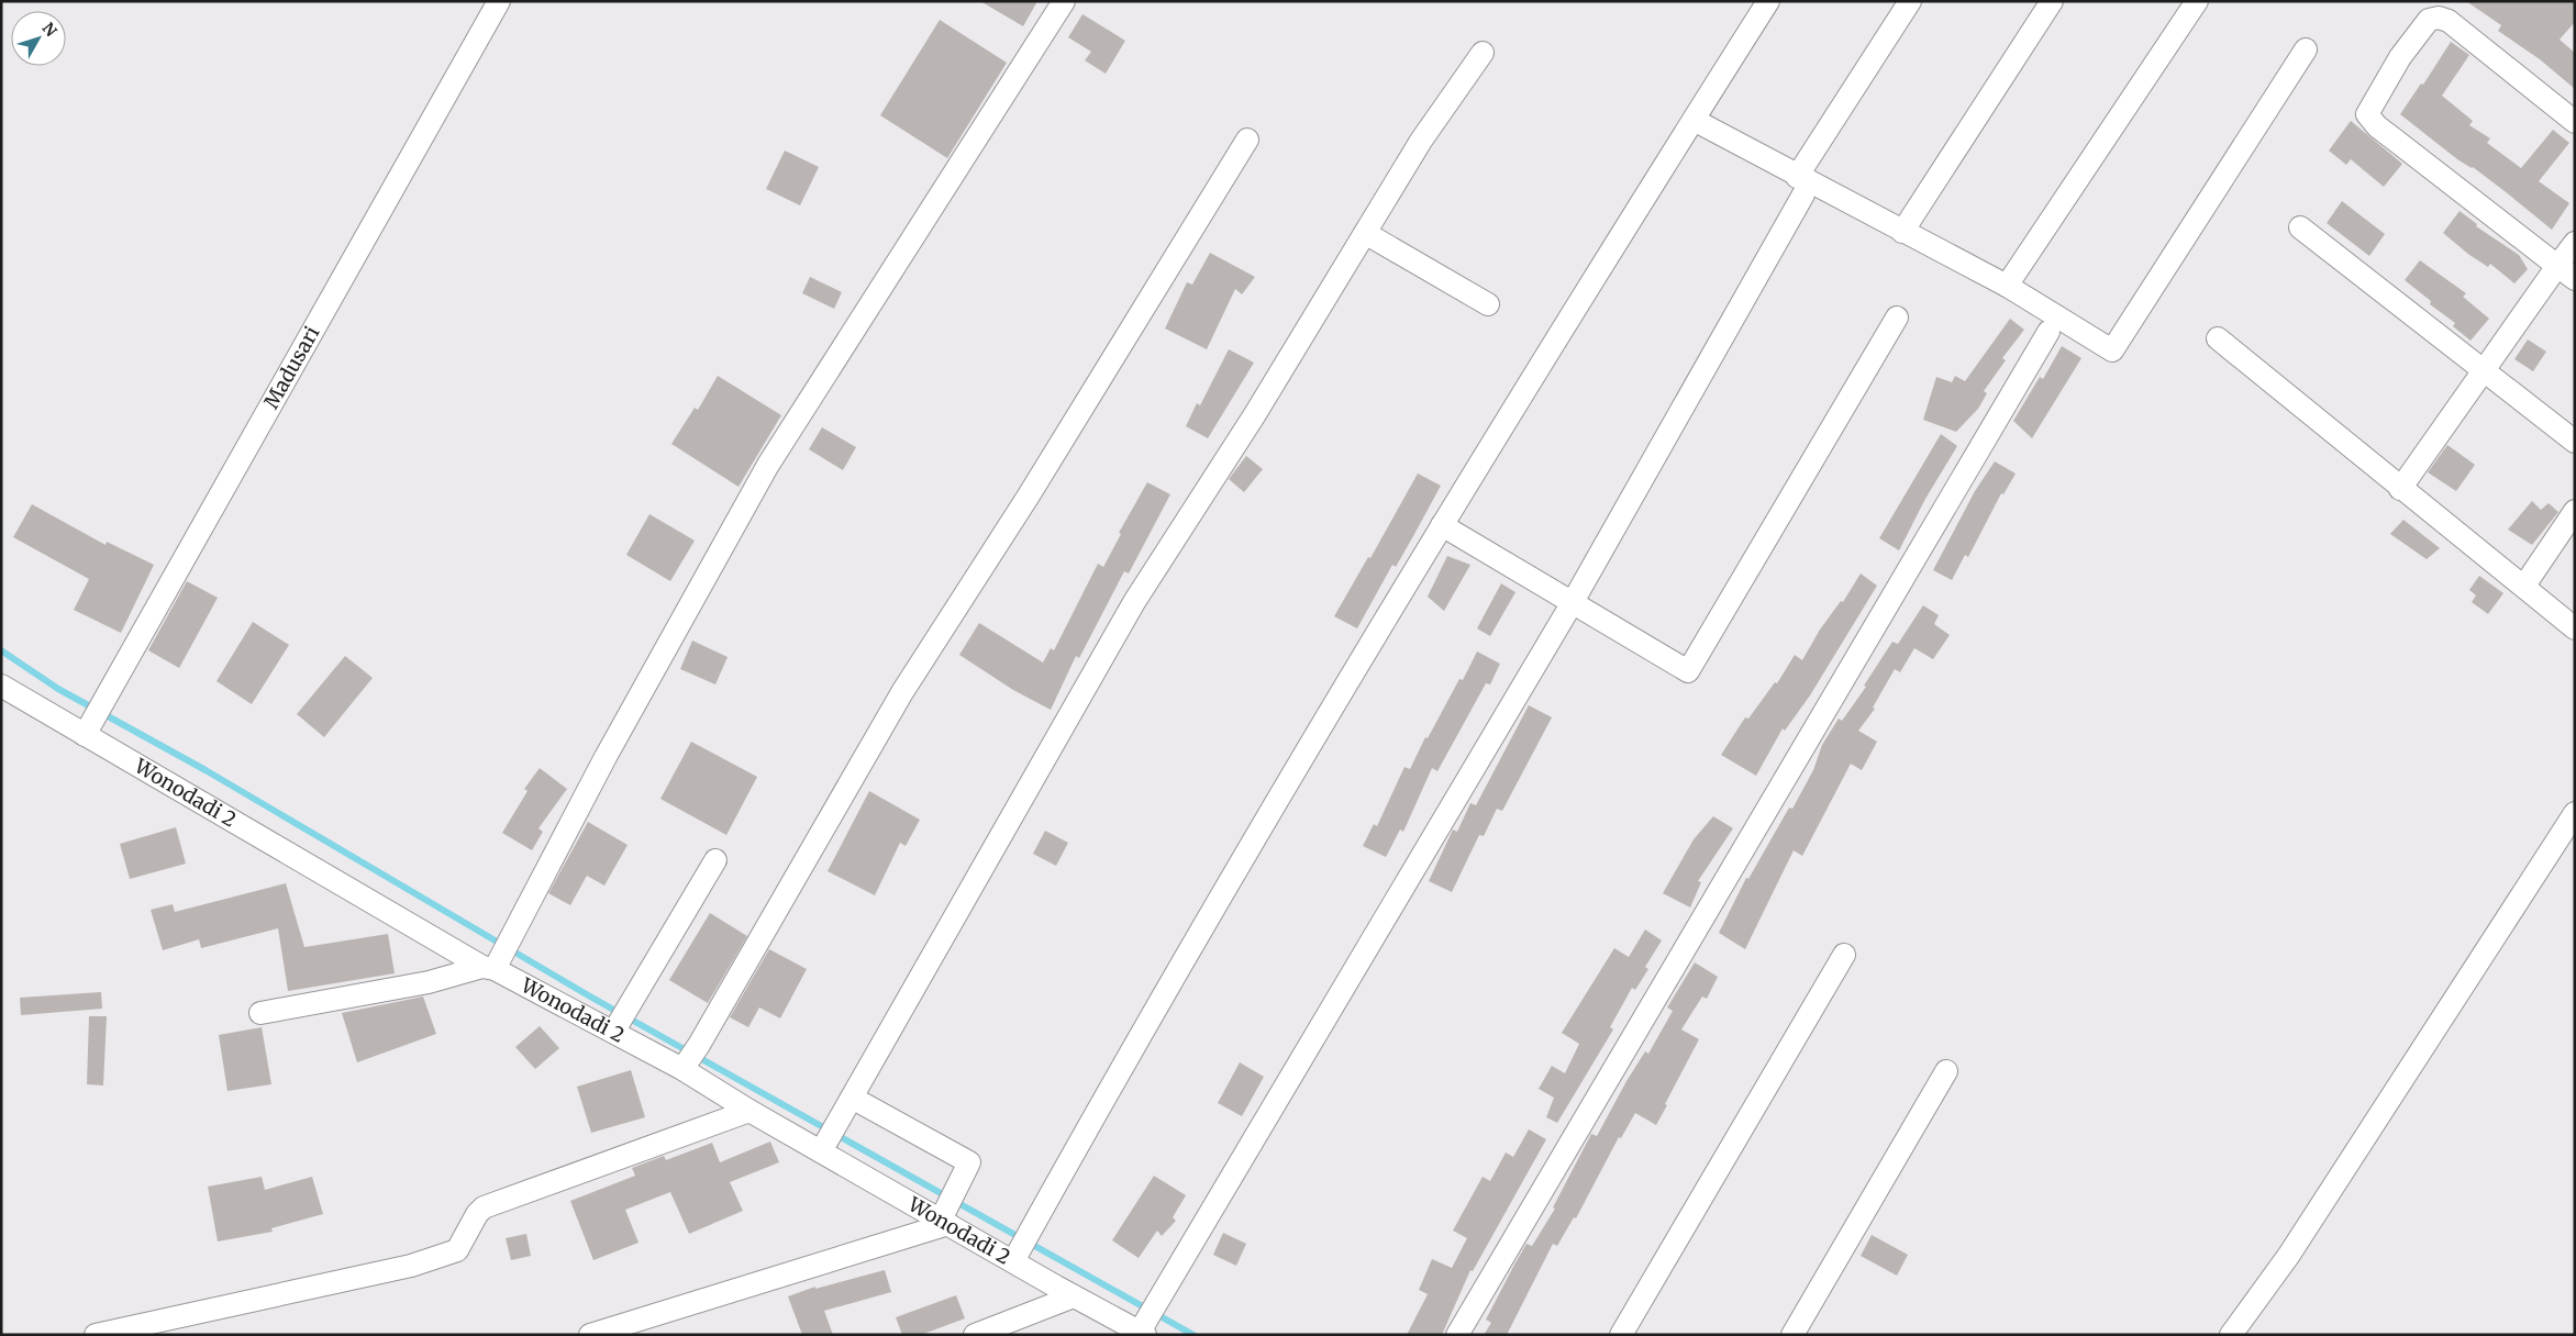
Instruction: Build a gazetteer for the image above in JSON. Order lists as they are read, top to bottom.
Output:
{
  "streets": {
    "street": ["Madusari", "Wonodadi 2"]
  },
  "crossings": [
    ["Madusari", "Wonodadi 2"]
  ],
  "north": "top right"
}
